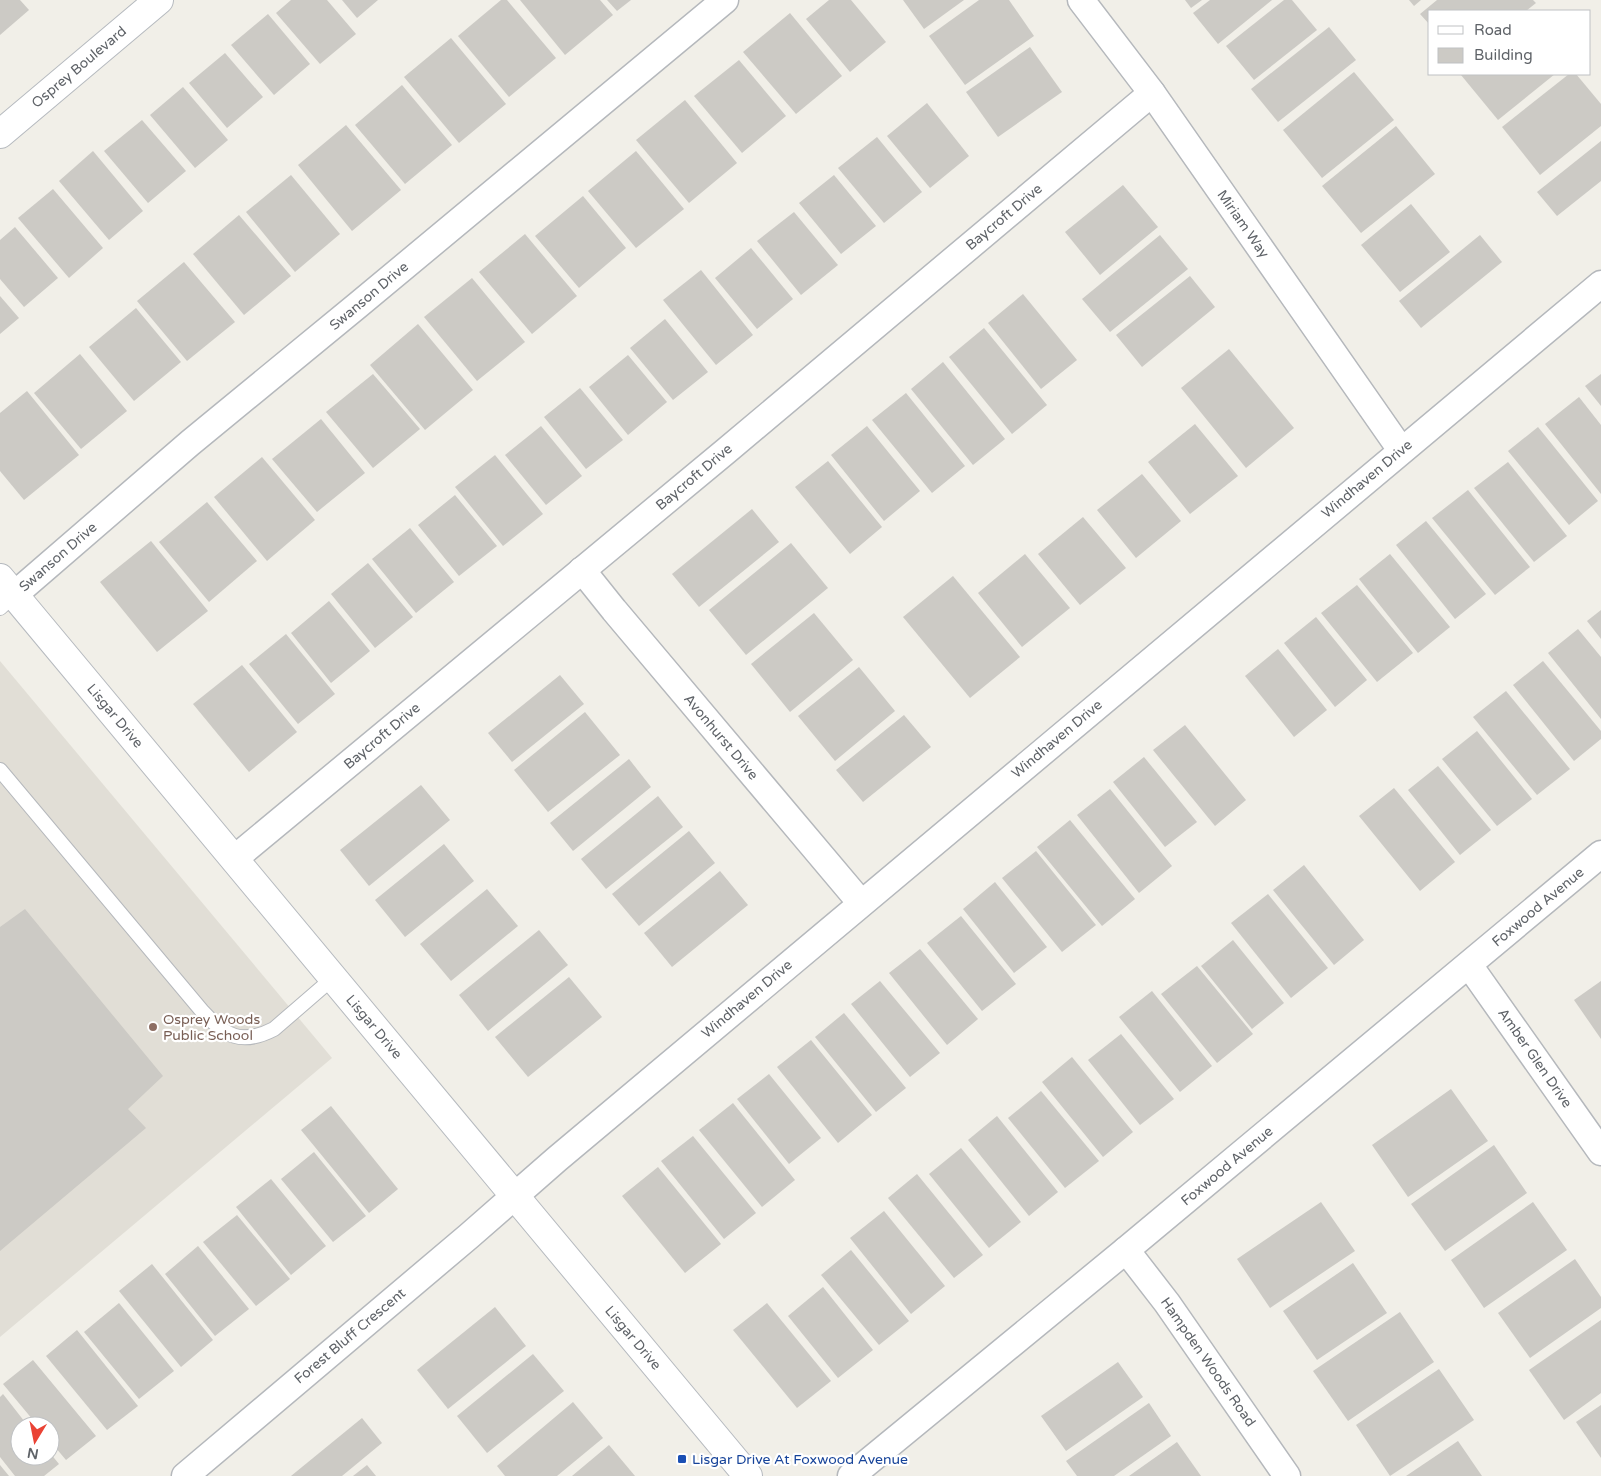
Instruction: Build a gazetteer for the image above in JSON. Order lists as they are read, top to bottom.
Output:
{
  "streets": {
    "street": [
      "Osprey Boulevard",
      "Baycroft Drive",
      "Miriam Way",
      "Swanson Drive",
      "Windhaven Drive",
      "Lisgar Drive",
      "Avonhurst Drive",
      "Foxwood Avenue",
      "Amber Glen Drive",
      "Forest Bluff Crescent",
      "Hampden Woods Road"
    ]
  },
  "crossings": [
    ["Baycroft Drive", "Miriam Way"],
    ["Baycroft Drive", "Lisgar Drive"],
    ["Baycroft Drive", "Avonhurst Drive"],
    ["Miriam Way", "Windhaven Drive"],
    ["Swanson Drive", "Lisgar Drive"],
    ["Windhaven Drive", "Lisgar Drive"],
    ["Windhaven Drive", "Avonhurst Drive"],
    ["Windhaven Drive", "Forest Bluff Crescent"],
    ["Lisgar Drive", "Forest Bluff Crescent"],
    ["Foxwood Avenue", "Amber Glen Drive"],
    ["Foxwood Avenue", "Hampden Woods Road"]
  ],
  "places": {
    "other": ["Osprey Woods Public School"],
    "transit": ["Lisgar Drive At Foxwood Avenue"]
  },
  "legend": ["Road", "Building"],
  "north": "bottom"
}
